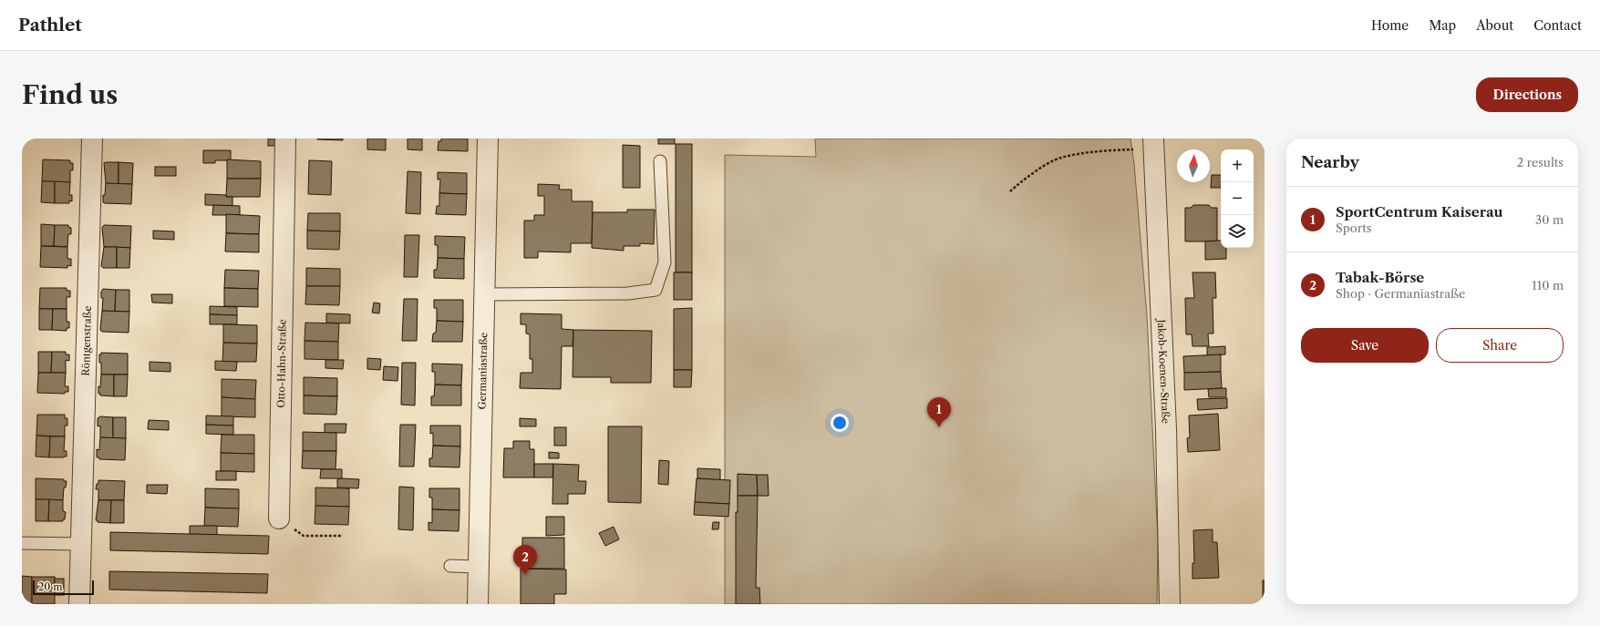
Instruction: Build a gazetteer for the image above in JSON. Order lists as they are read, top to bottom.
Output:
{
  "streets": {
    "street": [
      "Röntgenstraße",
      "Otto-Hahn-Straße",
      "Germaniastraße",
      "Jakob-Koenen-Straße"
    ]
  },
  "scale_bar": "20 m",
  "north": "top",
  "page": {
    "header": "Pathlet",
    "nav": [
      "Home",
      "Map",
      "About",
      "Contact"
    ],
    "buttons": [
      "Directions",
      ["Save", "Share"]
    ],
    "title": "Find us",
    "heading": ["Nearby", "2 results"],
    "map_buttons": ["+", "−"],
    "list": [
      {
        "mark": "1",
        "name": "SportCentrum Kaiserau",
        "note": "Sports",
        "value": "30 m"
      },
      {
        "mark": "2",
        "name": "Tabak-Börse",
        "note": "Shop · Germaniastraße",
        "value": "110 m"
      }
    ],
    "pins": ["1", "2"],
    "scale": "20 m"
  }
}
